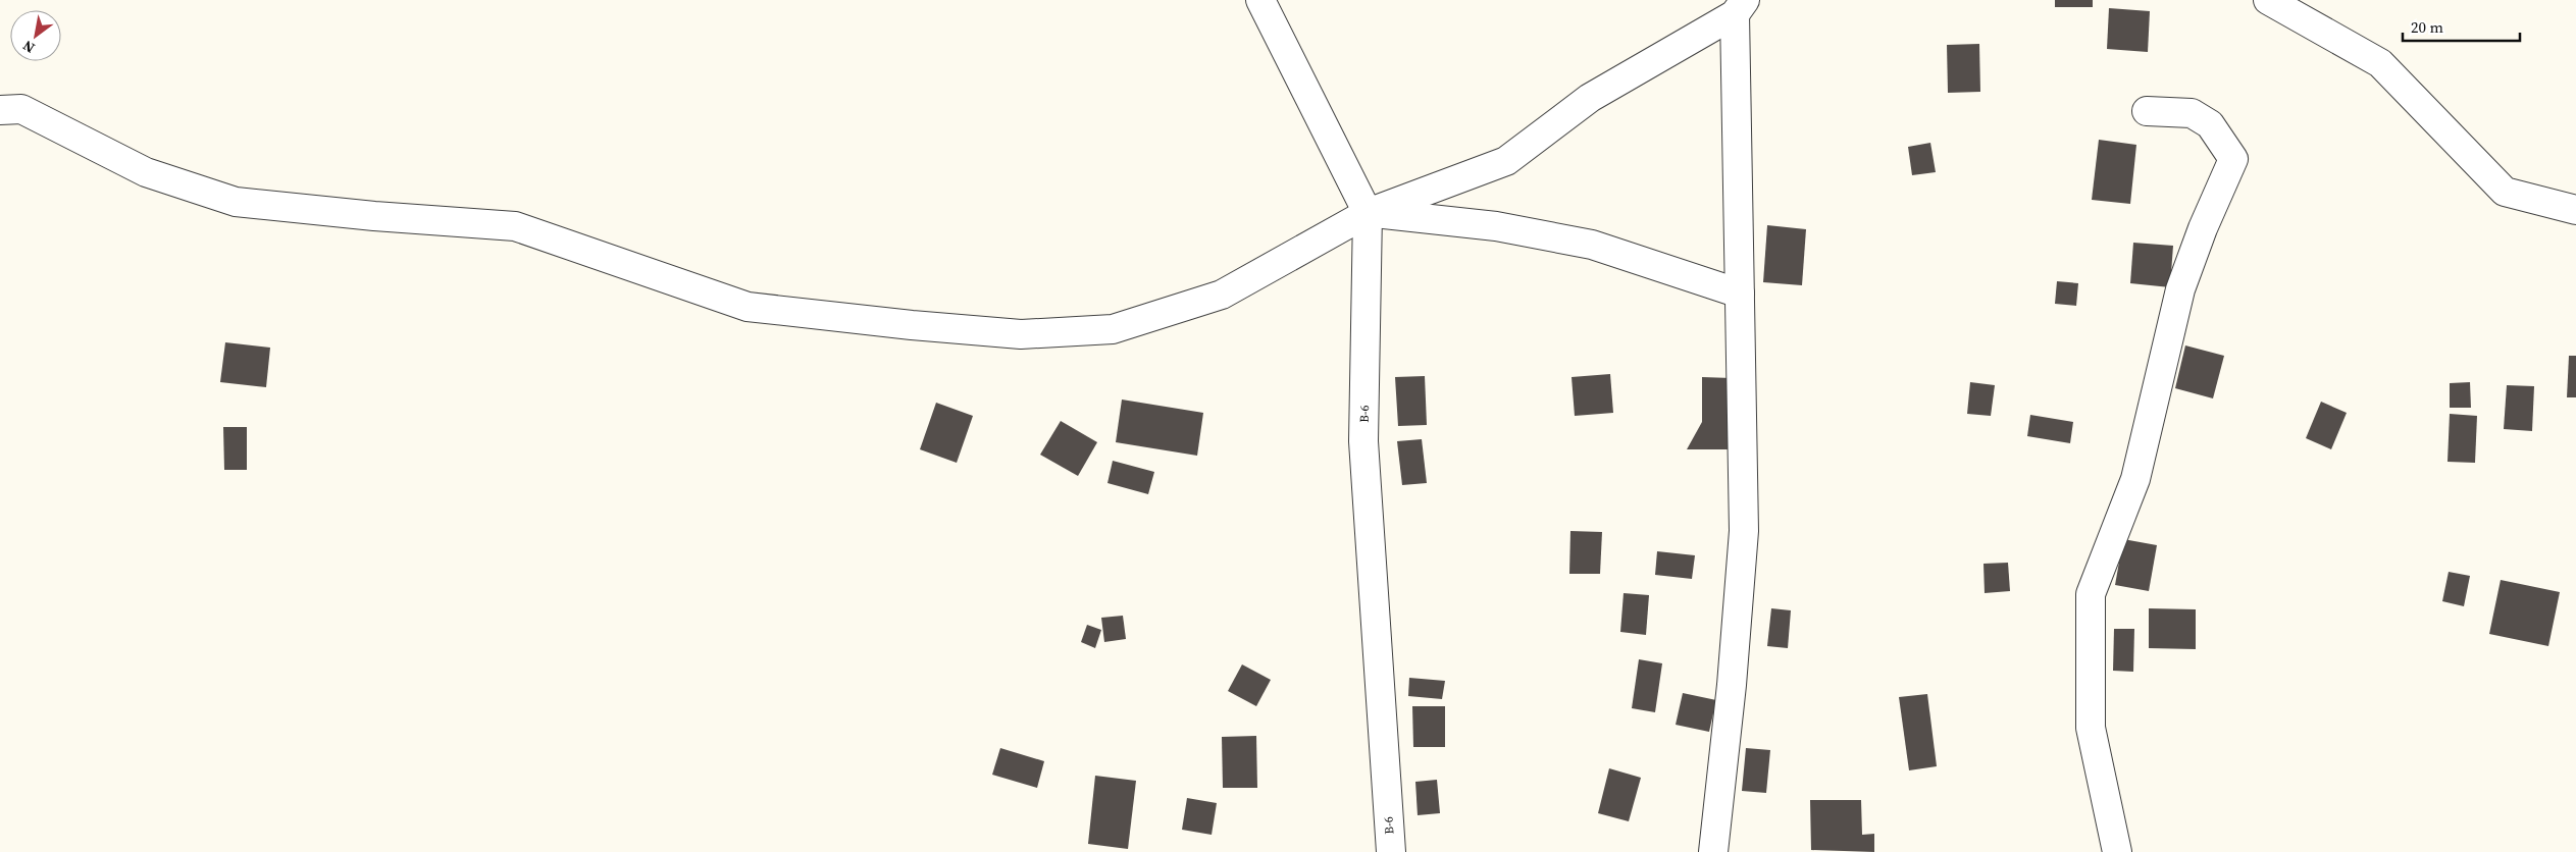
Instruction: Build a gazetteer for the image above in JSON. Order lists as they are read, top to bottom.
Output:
{
  "streets": {
    "street": ["B-6"]
  },
  "scale_bar": "20 m",
  "north": "bottom left"
}
